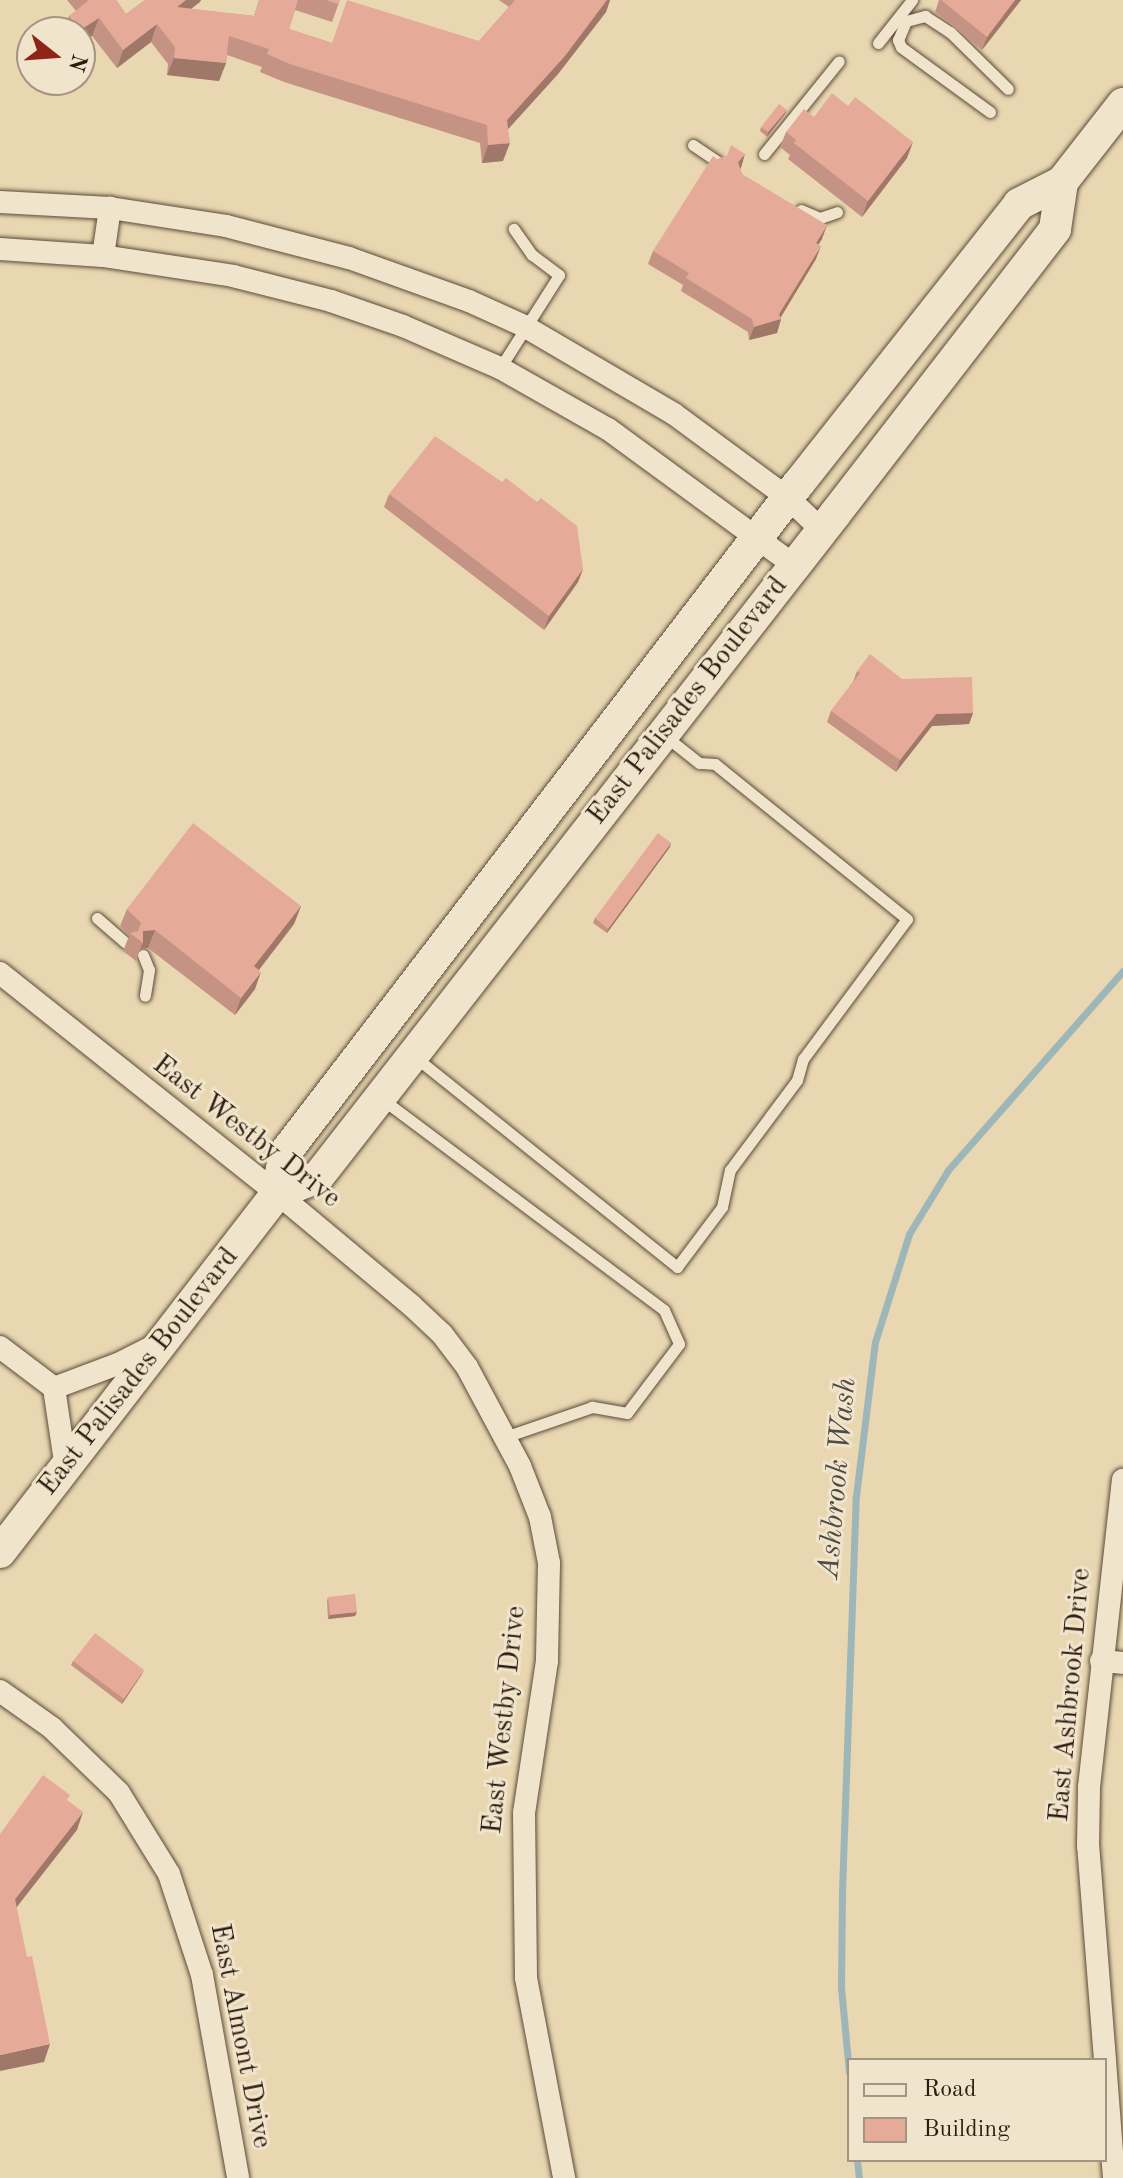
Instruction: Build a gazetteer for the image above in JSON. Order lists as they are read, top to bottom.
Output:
{
  "streets": {
    "street": [
      "East Palisades Boulevard",
      "East Westby Drive",
      "East Ashbrook Drive",
      "East Almont Drive"
    ]
  },
  "crossings": [
    ["East Palisades Boulevard", "East Westby Drive"]
  ],
  "water": ["Ashbrook Wash"],
  "legend": ["Road", "Building"],
  "north": "right"
}
